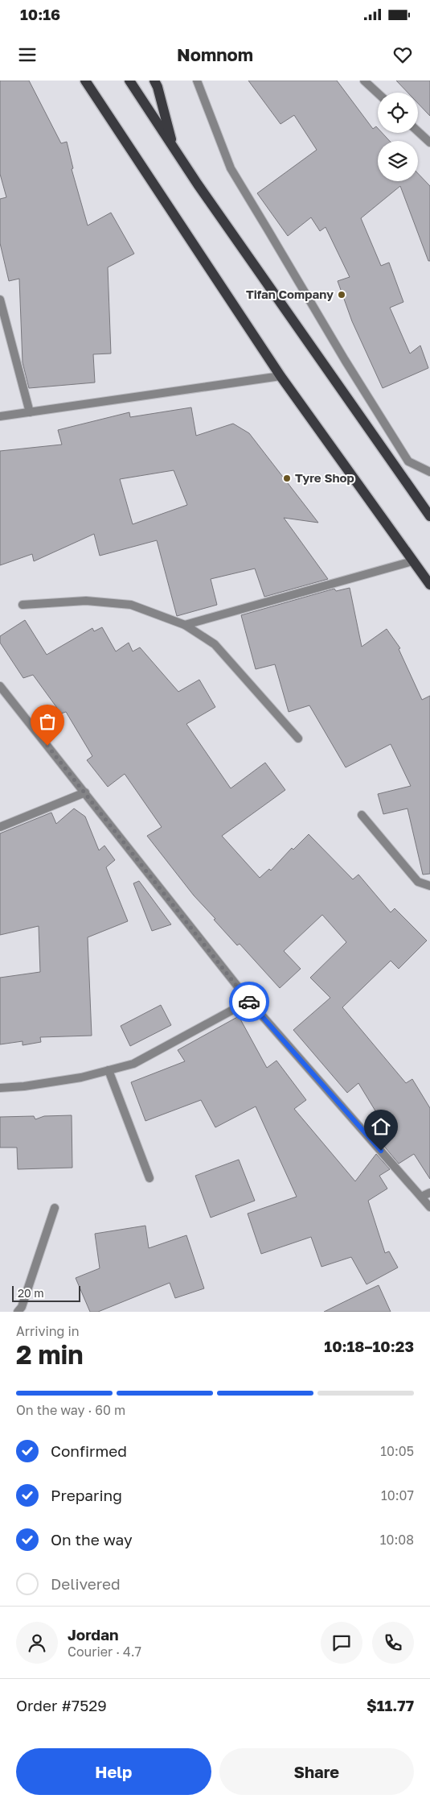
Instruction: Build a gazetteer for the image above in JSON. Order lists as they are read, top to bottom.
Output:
{
  "places": ["Tifan Company", "Tyre Shop"],
  "scale_bar": "20 m",
  "page": {
    "status": "10:16",
    "header": "Nomnom",
    "scale": "20 m",
    "heading": ["2 min", "Arriving in", "10:18–10:23"],
    "panel": [
      "Jordan",
      "Courier · 4.7",
      "Order #7529",
      "$11.77"
    ],
    "bar": "On the way · 60 m",
    "list": [
      ["Confirmed", "10:05"],
      ["Preparing", "10:07"],
      ["On the way", "10:08"],
      "Delivered"
    ],
    "buttons": ["Help", "Share"]
  }
}
